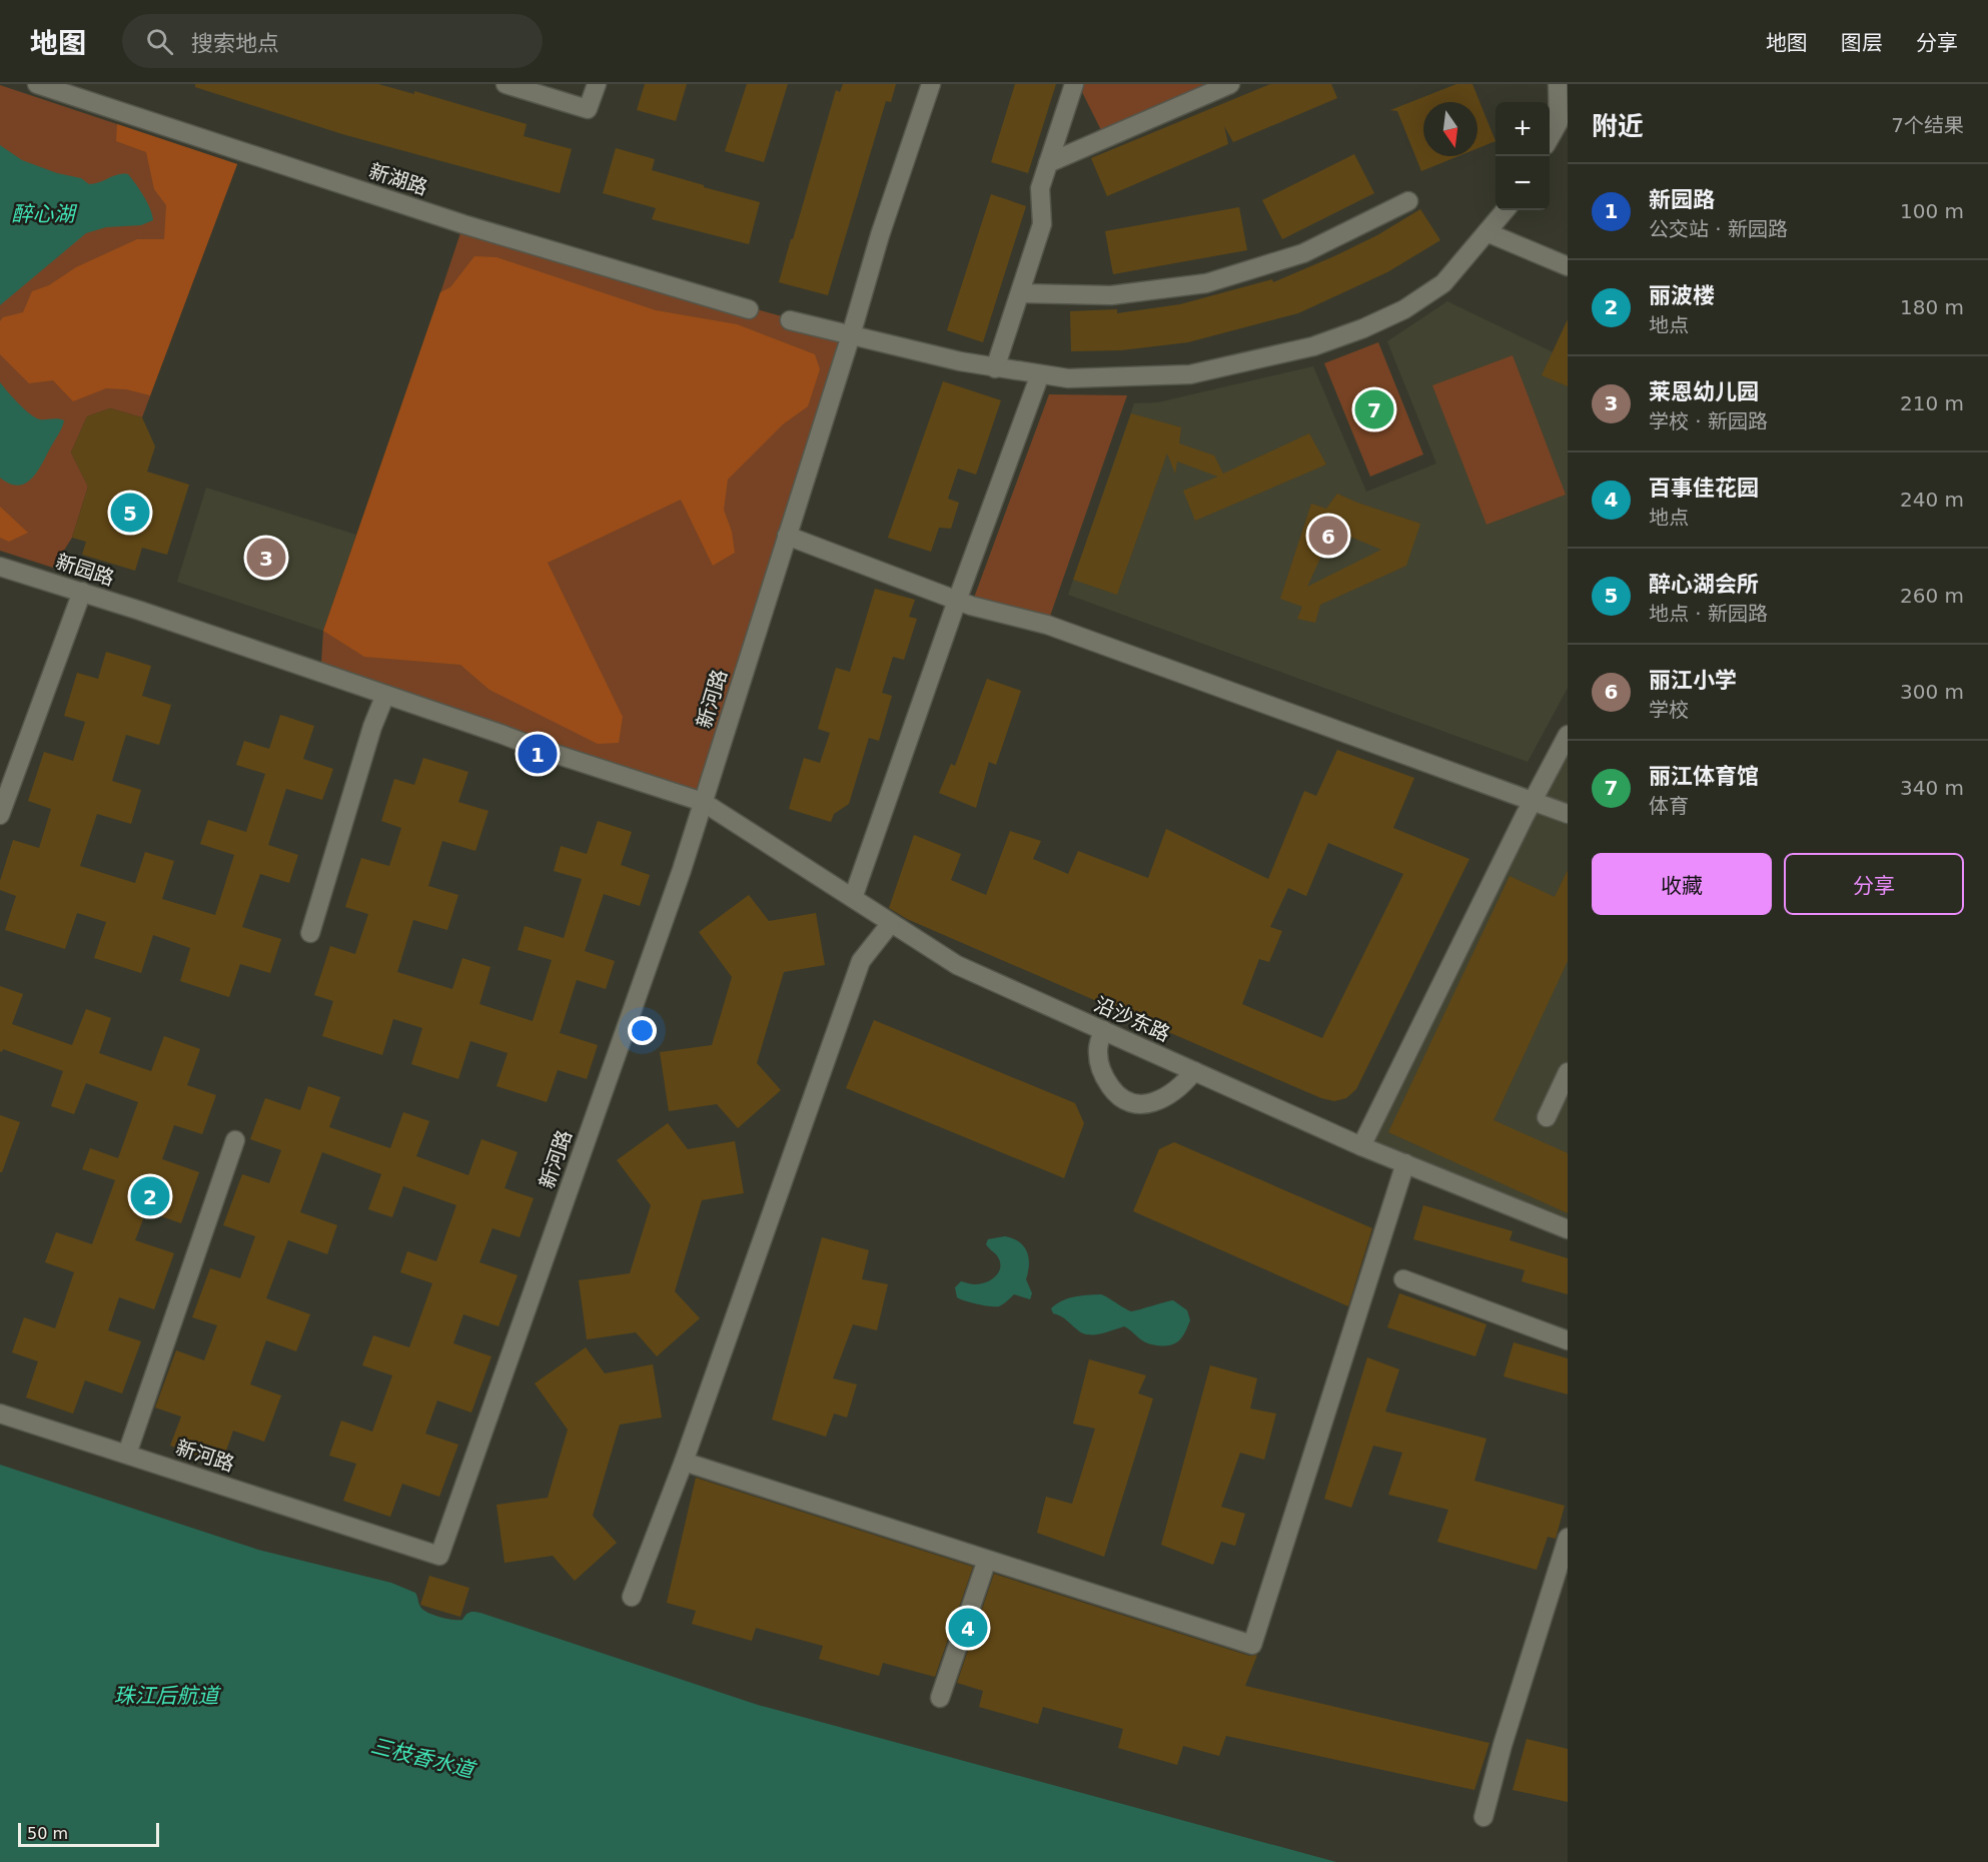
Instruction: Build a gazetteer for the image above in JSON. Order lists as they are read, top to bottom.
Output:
{
  "streets": {
    "street": [
      "新湖路",
      "新园路",
      "新河路",
      "沿沙东路"
    ]
  },
  "crossings": [
    ["新园路", "新河路"],
    ["新园路", "沿沙东路"],
    ["新河路", "沿沙东路"]
  ],
  "water": ["醉心湖", "珠江后航道", "三枝香水道"],
  "scale_bar": "50 m",
  "north": "bottom",
  "page": {
    "header": "地图",
    "search": "搜索地点",
    "nav": ["地图", "图层", "分享"],
    "heading": ["附近", "7个结果"],
    "map_buttons": ["+", "−"],
    "list": [
      {
        "mark": "1",
        "name": "新园路",
        "note": "公交站 · 新园路",
        "value": "100 m"
      },
      {
        "mark": "2",
        "name": "丽波楼",
        "note": "地点",
        "value": "180 m"
      },
      {
        "mark": "3",
        "name": "莱恩幼儿园",
        "note": "学校 · 新园路",
        "value": "210 m"
      },
      {
        "mark": "4",
        "name": "百事佳花园",
        "note": "地点",
        "value": "240 m"
      },
      {
        "mark": "5",
        "name": "醉心湖会所",
        "note": "地点 · 新园路",
        "value": "260 m"
      },
      {
        "mark": "6",
        "name": "丽江小学",
        "note": "学校",
        "value": "300 m"
      },
      {
        "mark": "7",
        "name": "丽江体育馆",
        "note": "体育",
        "value": "340 m"
      }
    ],
    "pins": [
      "7",
      "5",
      "6",
      "3",
      "1",
      "2",
      "4"
    ],
    "buttons": ["收藏", "分享"],
    "scale": "50 m"
  }
}
